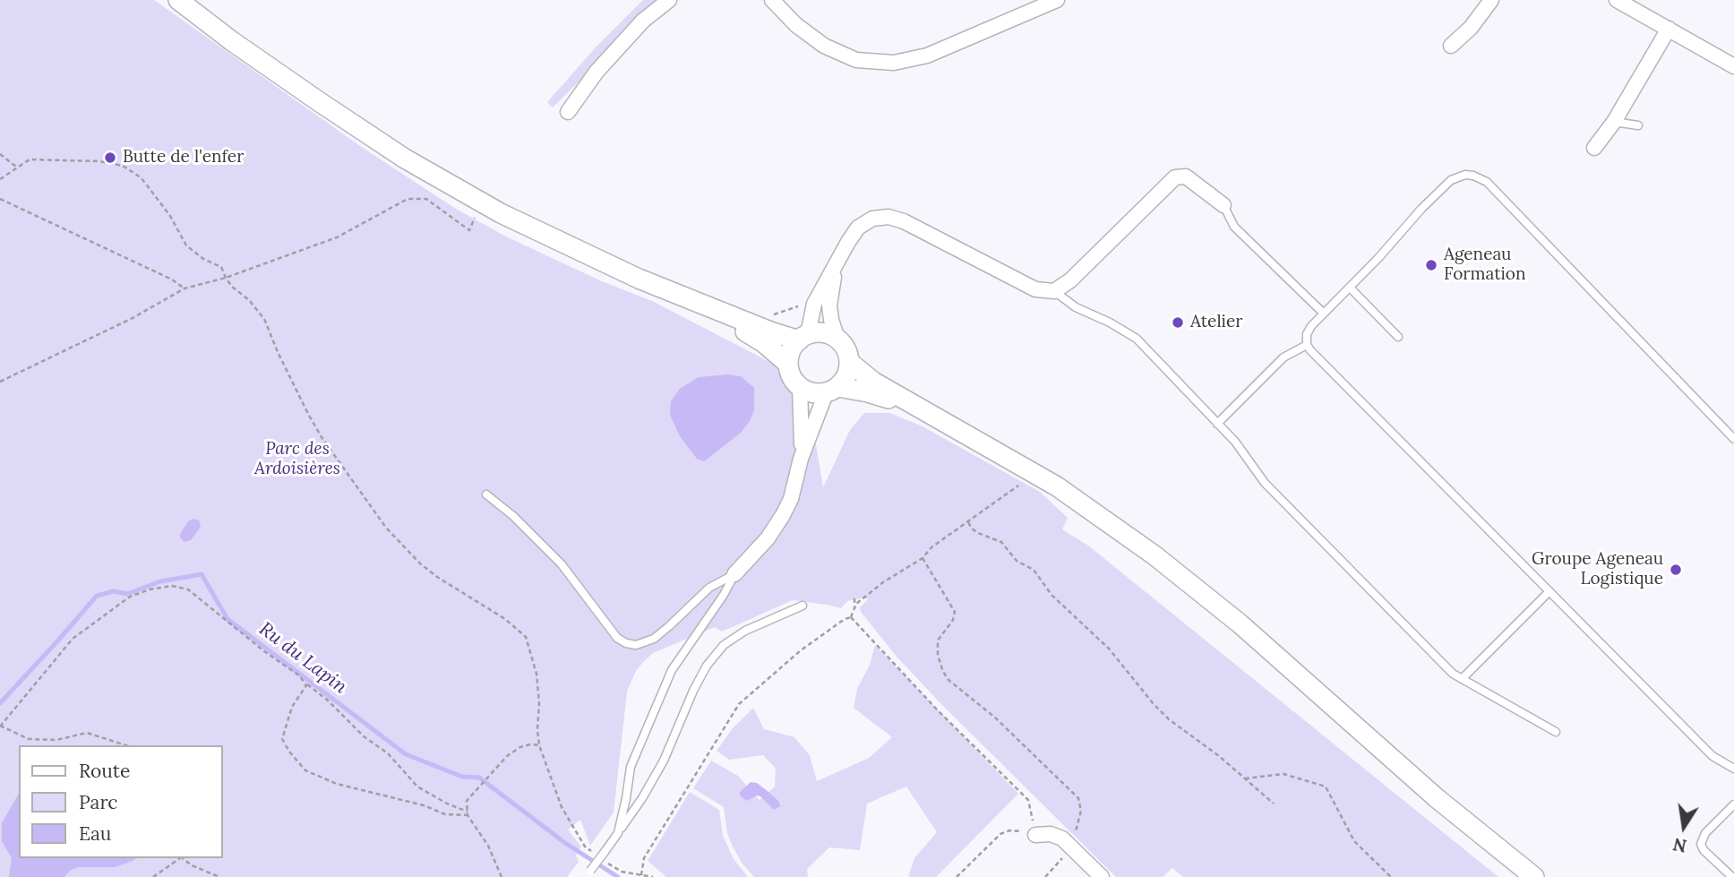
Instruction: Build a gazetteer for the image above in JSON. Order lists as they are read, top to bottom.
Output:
{
  "water": ["Ru du Lapin"],
  "parks": ["Parc des Ardoisières"],
  "places": [
    "Butte de l'enfer",
    "Ageneau Formation",
    "Atelier",
    "Groupe Ageneau Logistique"
  ],
  "legend": ["Route", "Parc", "Eau"],
  "north": "bottom"
}
